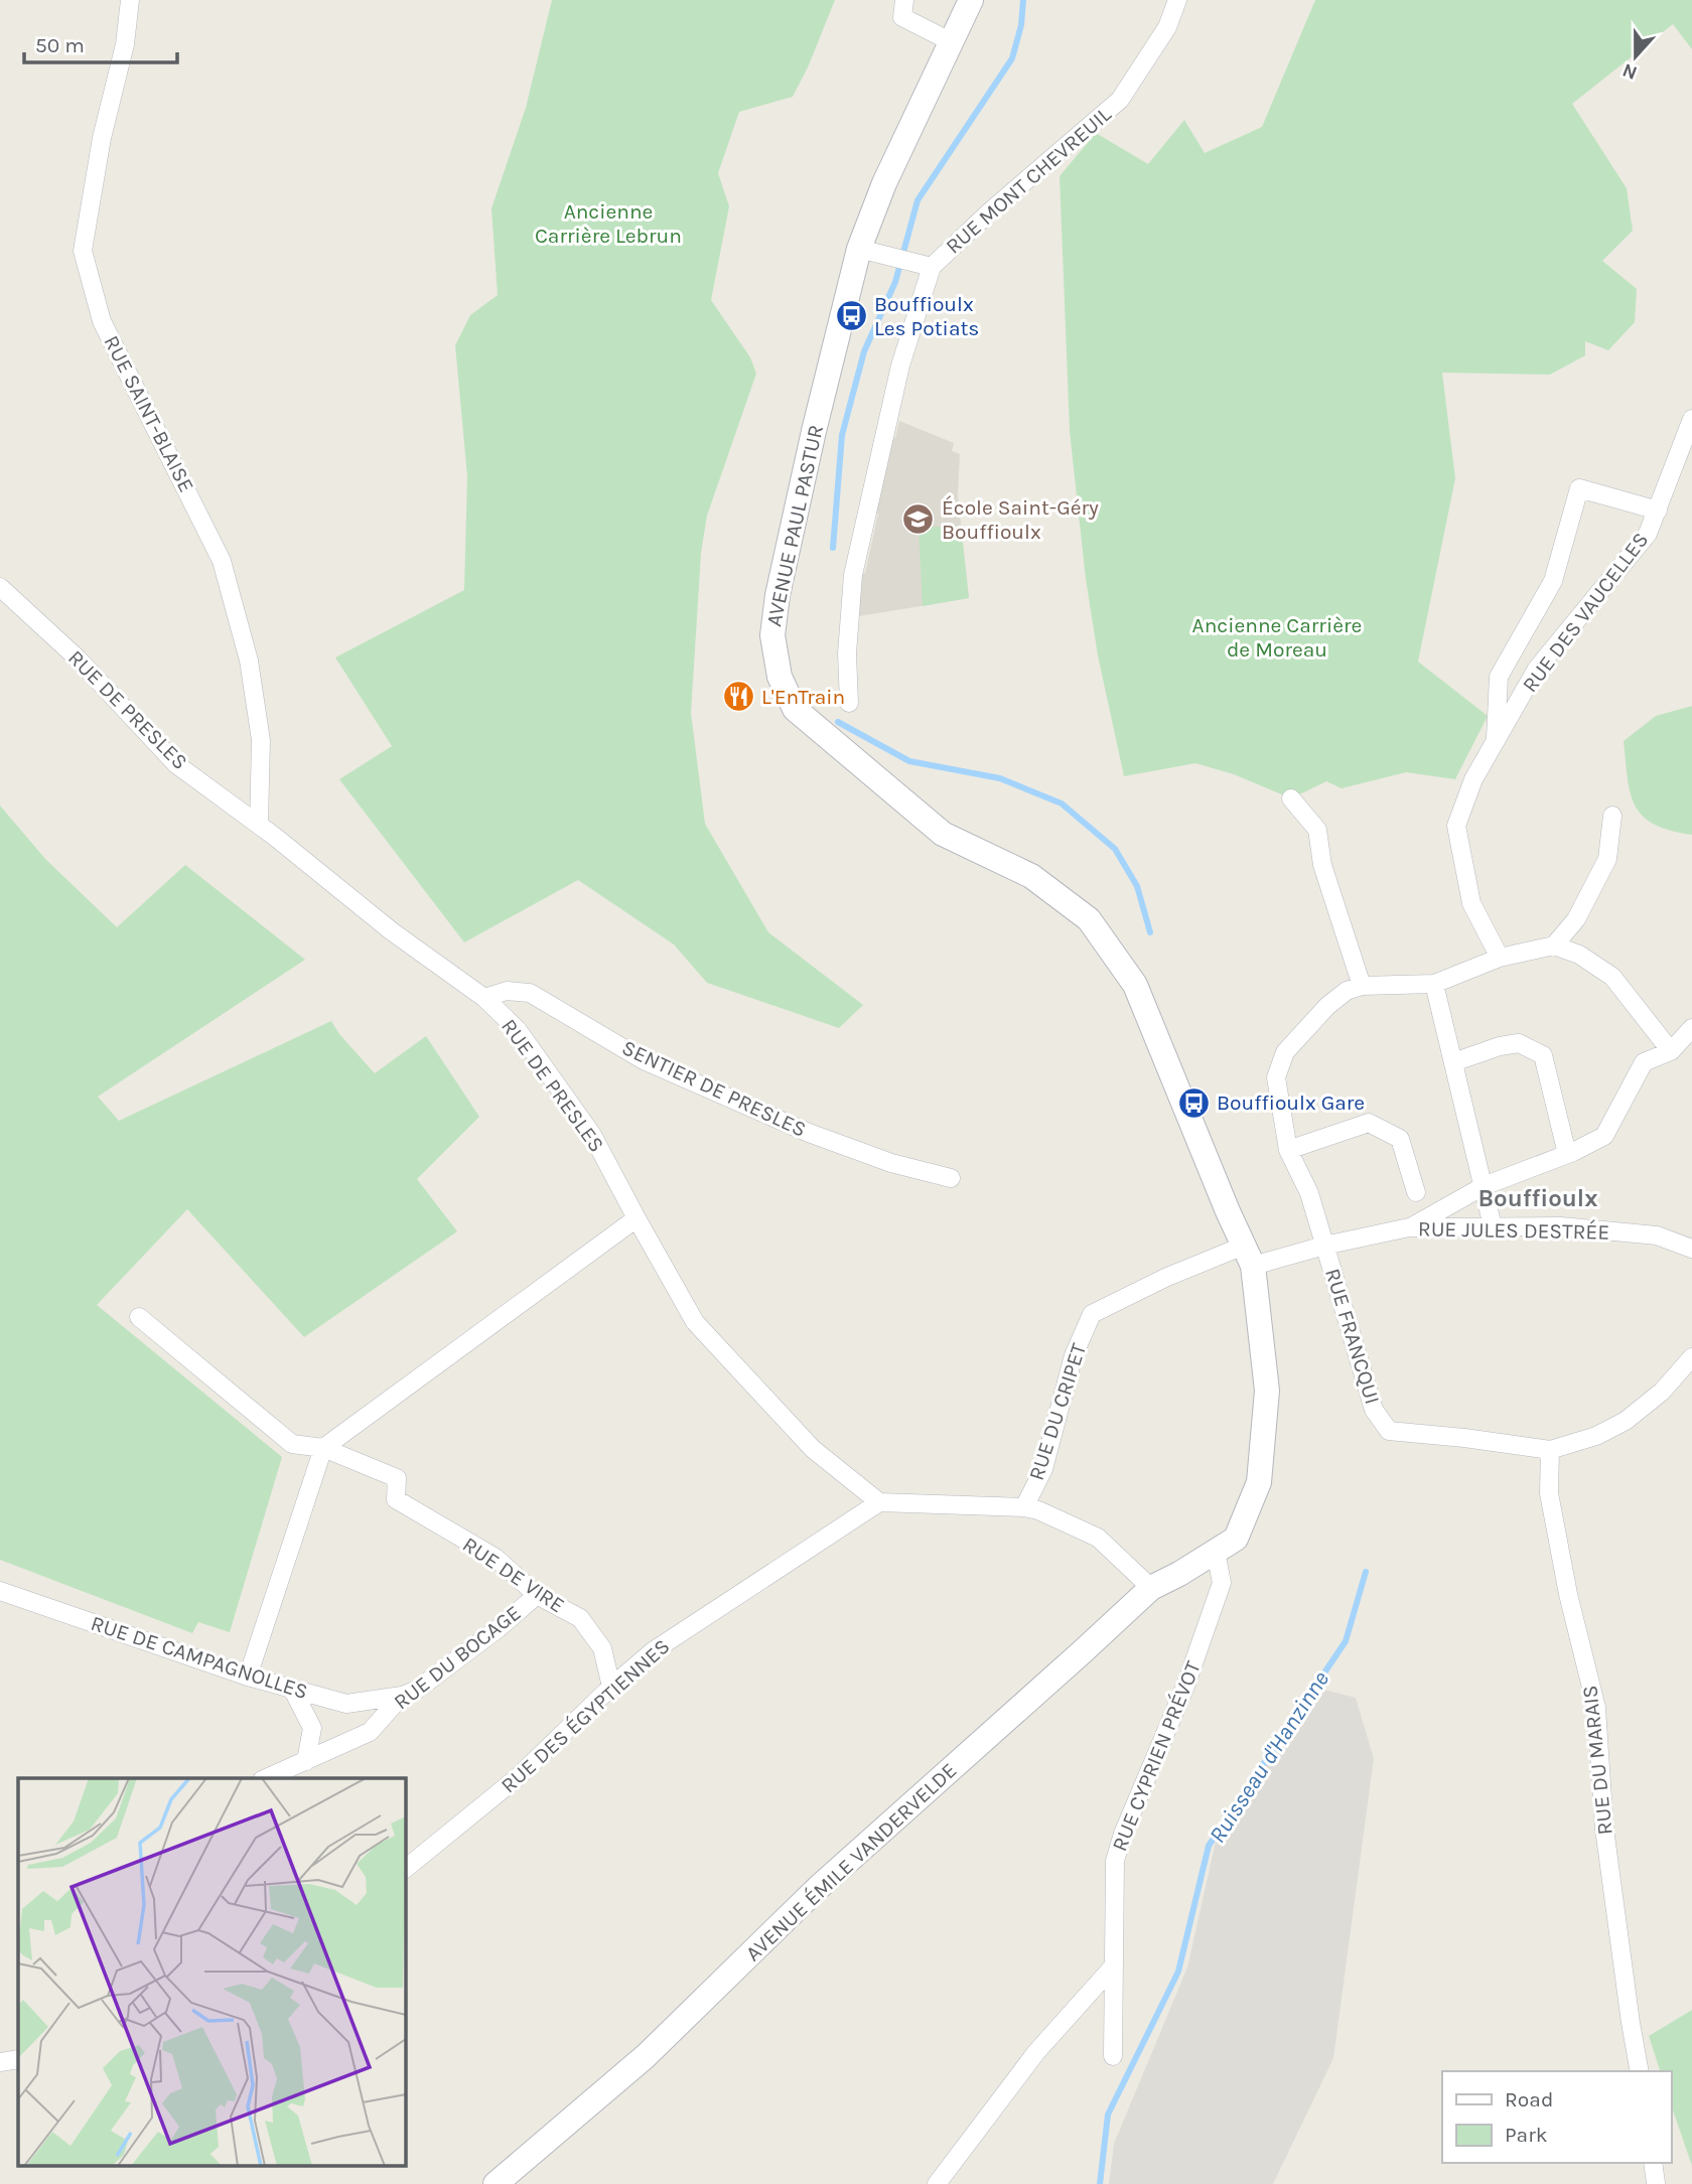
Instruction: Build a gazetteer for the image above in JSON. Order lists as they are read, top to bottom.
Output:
{
  "streets": {
    "main road": ["AVENUE PAUL PASTUR", "AVENUE ÉMILE VANDERVELDE"],
    "street": [
      "RUE MONT CHEVREUIL",
      "RUE SAINT-BLAISE",
      "RUE DES VAUCELLES",
      "RUE DE PRESLES",
      "SENTIER DE PRESLES",
      "RUE JULES DESTRÉE",
      "RUE FRANCQUI",
      "RUE DU CRIPET",
      "RUE DE VIRE",
      "RUE DE CAMPAGNOLLES",
      "RUE DU BOCAGE",
      "RUE DES ÉGYPTIENNES",
      "RUE CYPRIEN PRÉVOT",
      "RUE DU MARAIS"
    ]
  },
  "crossings": [
    ["RUE SAINT-BLAISE", "RUE DE PRESLES"],
    ["AVENUE PAUL PASTUR", "RUE JULES DESTRÉE"],
    ["AVENUE PAUL PASTUR", "RUE DU CRIPET"],
    ["AVENUE PAUL PASTUR", "RUE CYPRIEN PRÉVOT"],
    ["AVENUE PAUL PASTUR", "AVENUE ÉMILE VANDERVELDE"],
    ["RUE DE PRESLES", "SENTIER DE PRESLES"],
    ["RUE DE PRESLES", "RUE DES ÉGYPTIENNES"],
    ["RUE JULES DESTRÉE", "RUE FRANCQUI"],
    ["RUE JULES DESTRÉE", "RUE DU CRIPET"],
    ["RUE FRANCQUI", "RUE DU MARAIS"],
    ["RUE DE VIRE", "RUE DU BOCAGE"],
    ["RUE DE VIRE", "RUE DES ÉGYPTIENNES"],
    ["RUE DE CAMPAGNOLLES", "RUE DU BOCAGE"],
    ["RUE CYPRIEN PRÉVOT", "AVENUE ÉMILE VANDERVELDE"]
  ],
  "districts": ["Bouffioulx"],
  "water": ["Ruisseau d'Hanzinne"],
  "parks": ["Ancienne Carrière Lebrun", "Ancienne Carrière de Moreau"],
  "places": {
    "bus stop": ["Bouffioulx Les Potiats", "Bouffioulx Gare"],
    "school or university": ["École Saint-Géry Bouffioulx"],
    "restaurant": ["L'EnTrain"]
  },
  "legend": ["Road", "Park"],
  "scale_bar": "50 m",
  "north": "bottom"
}
